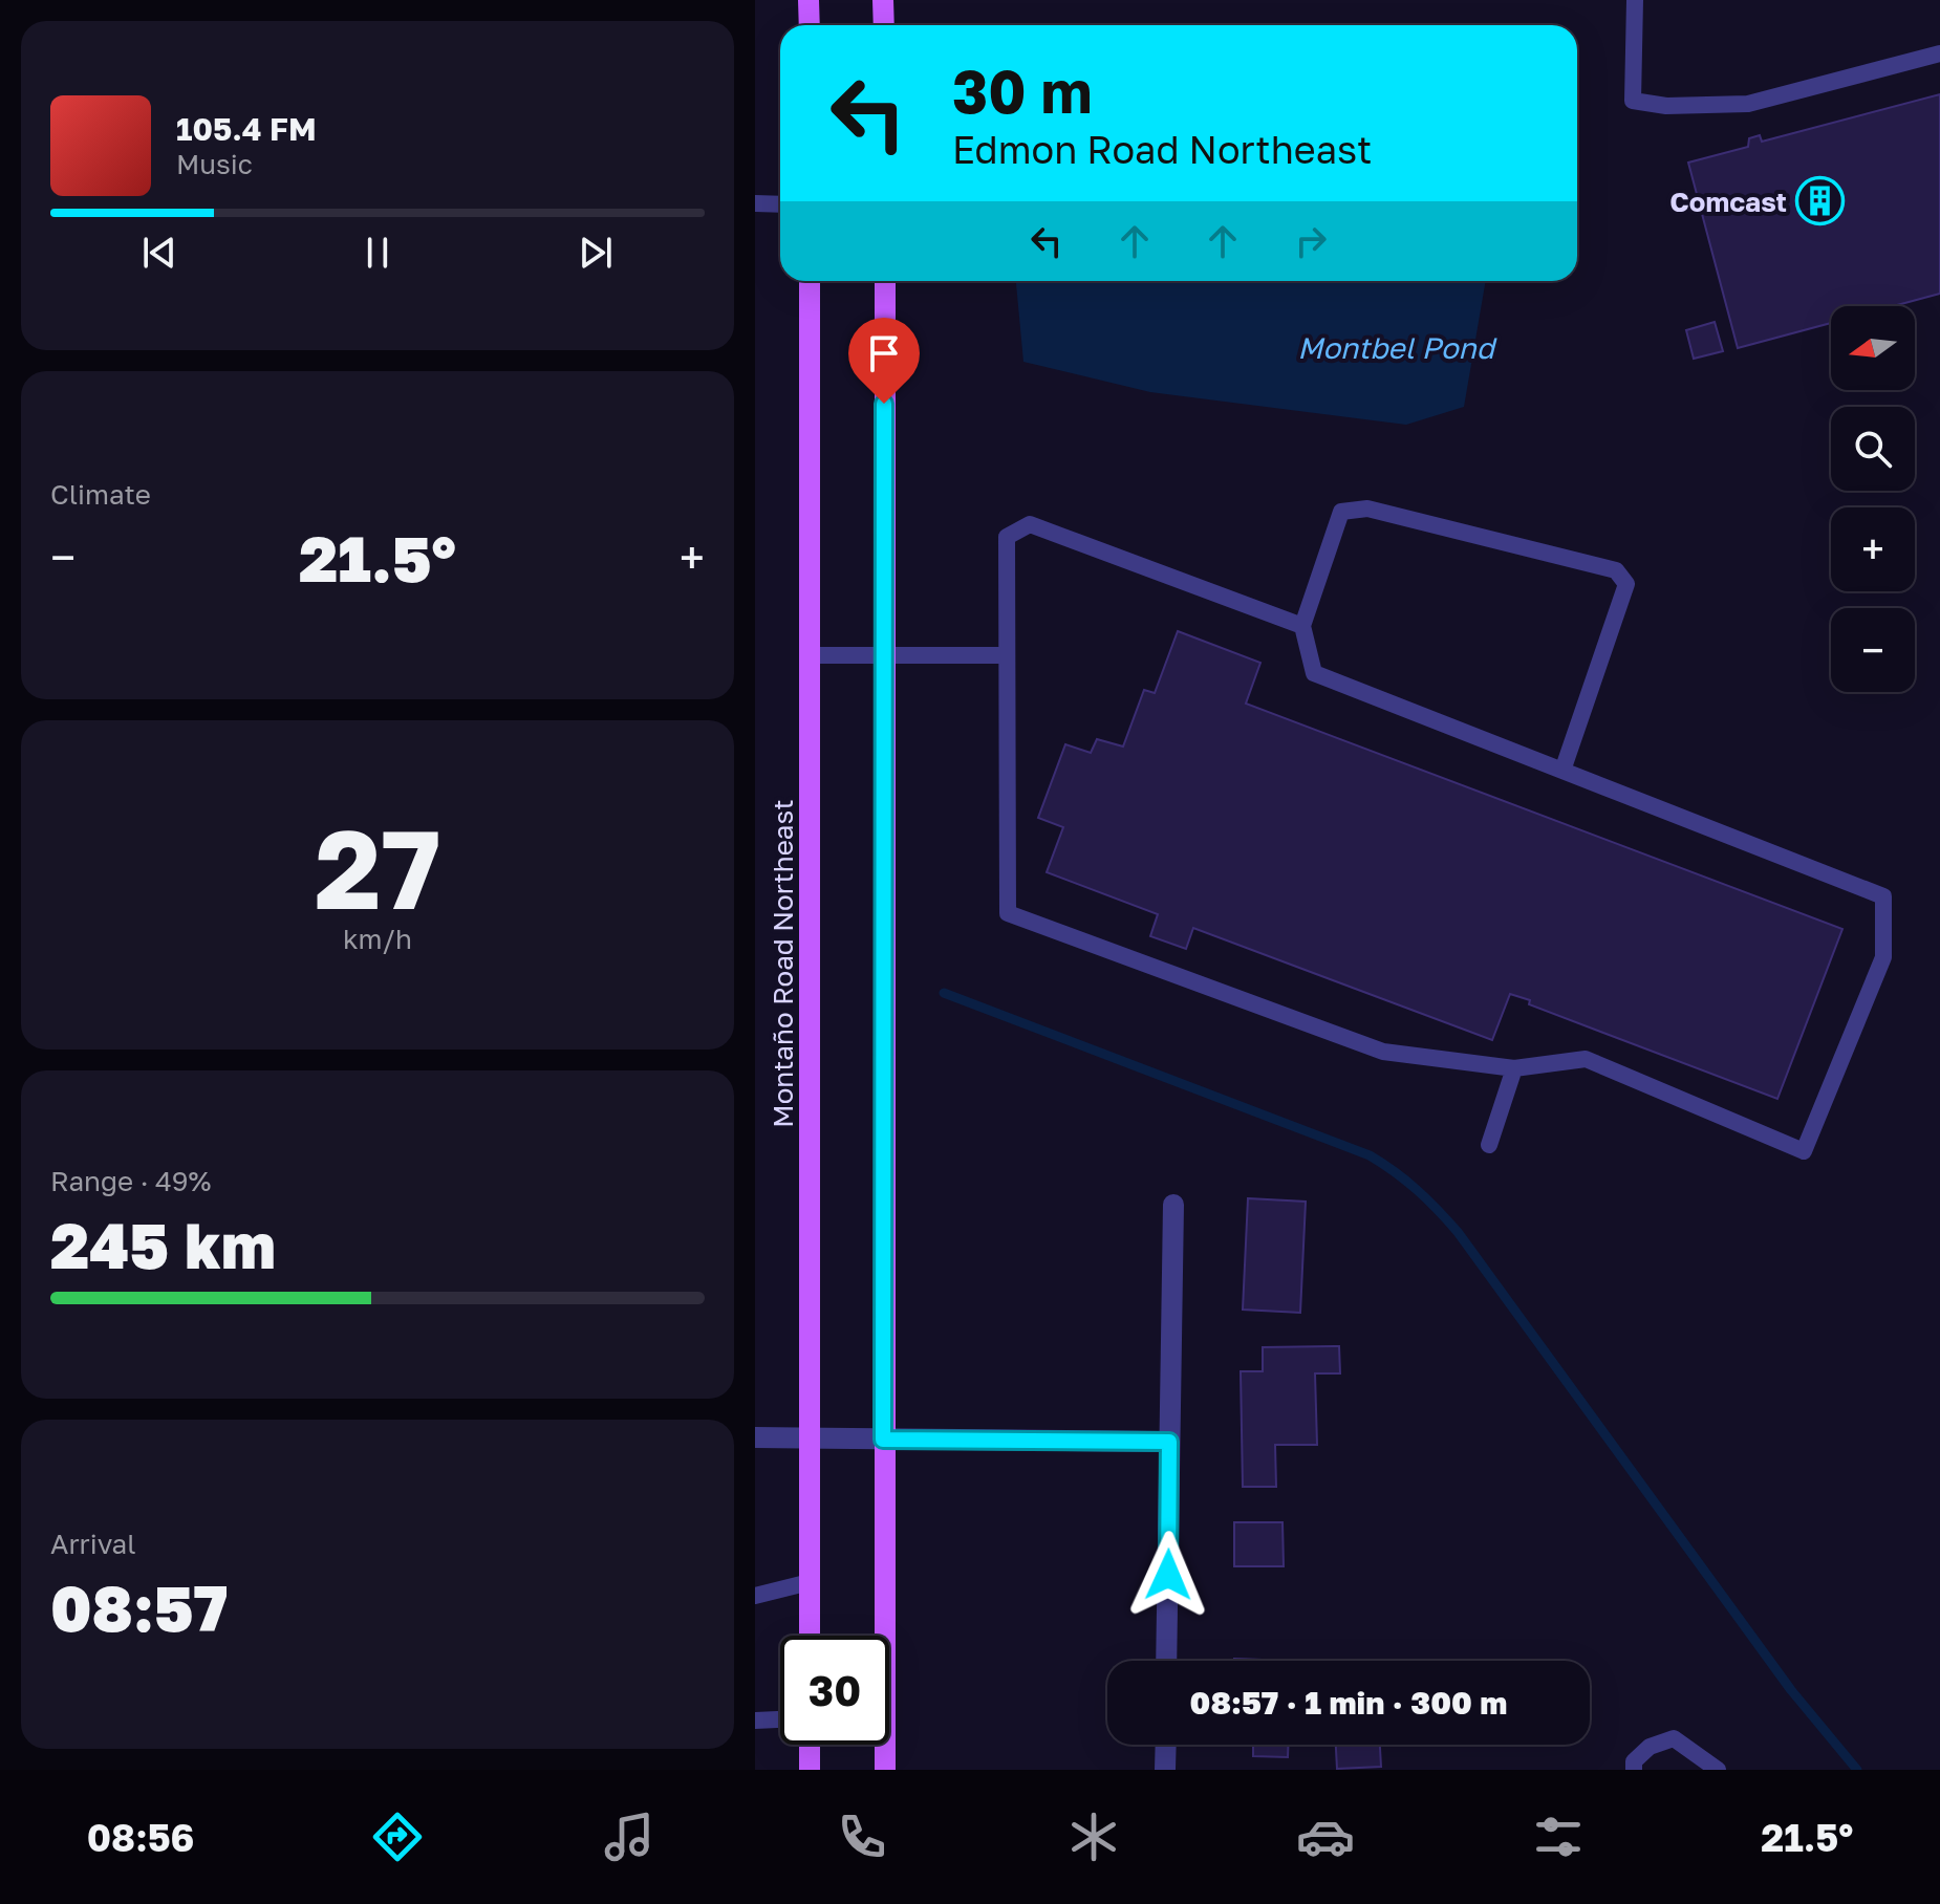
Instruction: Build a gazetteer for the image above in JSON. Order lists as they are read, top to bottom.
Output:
{
  "streets": {
    "main road": ["Montaño Road Northeast"]
  },
  "water": ["Montbel Pond"],
  "places": {
    "building": ["Comcast"]
  },
  "north": "left",
  "page": {
    "turn": ["30 m", "Edmon Road Northeast"],
    "song": ["105.4 FM", "Music"],
    "map_buttons": ["+", "−"],
    "tile": [
      "Climate",
      ["27", "km/h"],
      ["Range · 49%", "245 km"],
      ["Arrival", "08:57"]
    ],
    "heat": ["−", "21.5°", "+"],
    "limit": "30",
    "trip": "08:57 · 1 min · 300 m",
    "tabs": ["08:56", "21.5°"]
  }
}
